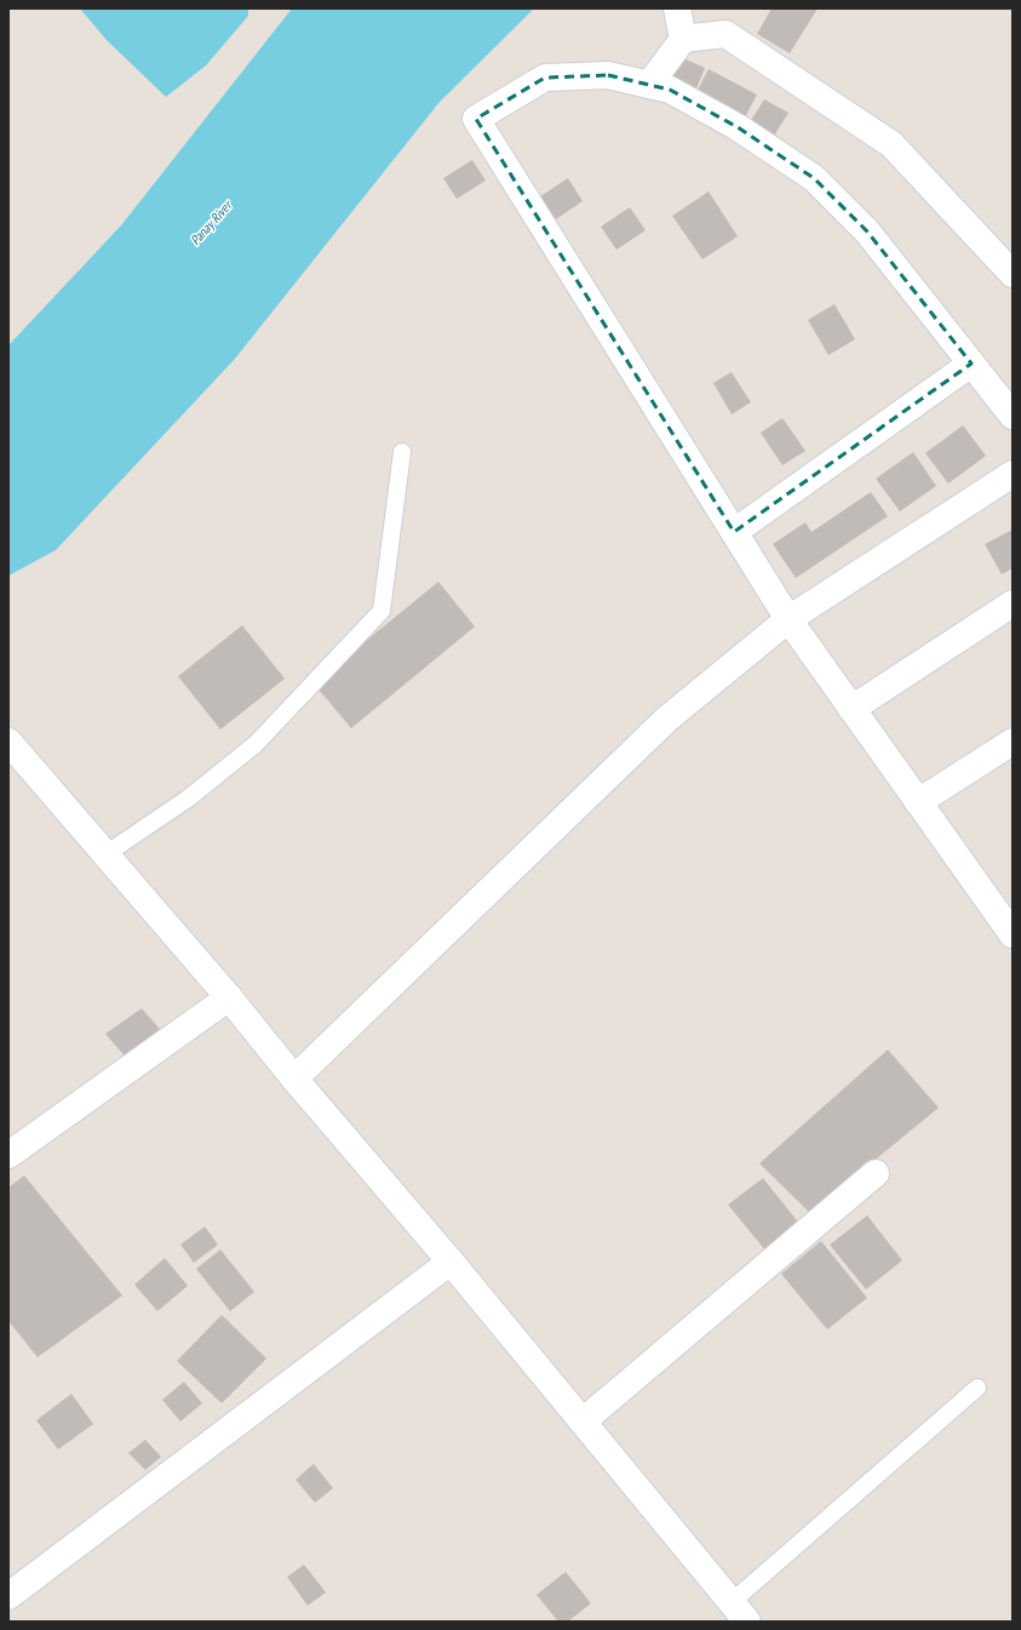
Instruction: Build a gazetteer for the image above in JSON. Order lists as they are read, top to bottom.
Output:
{
  "water": ["Panay River"]
}
